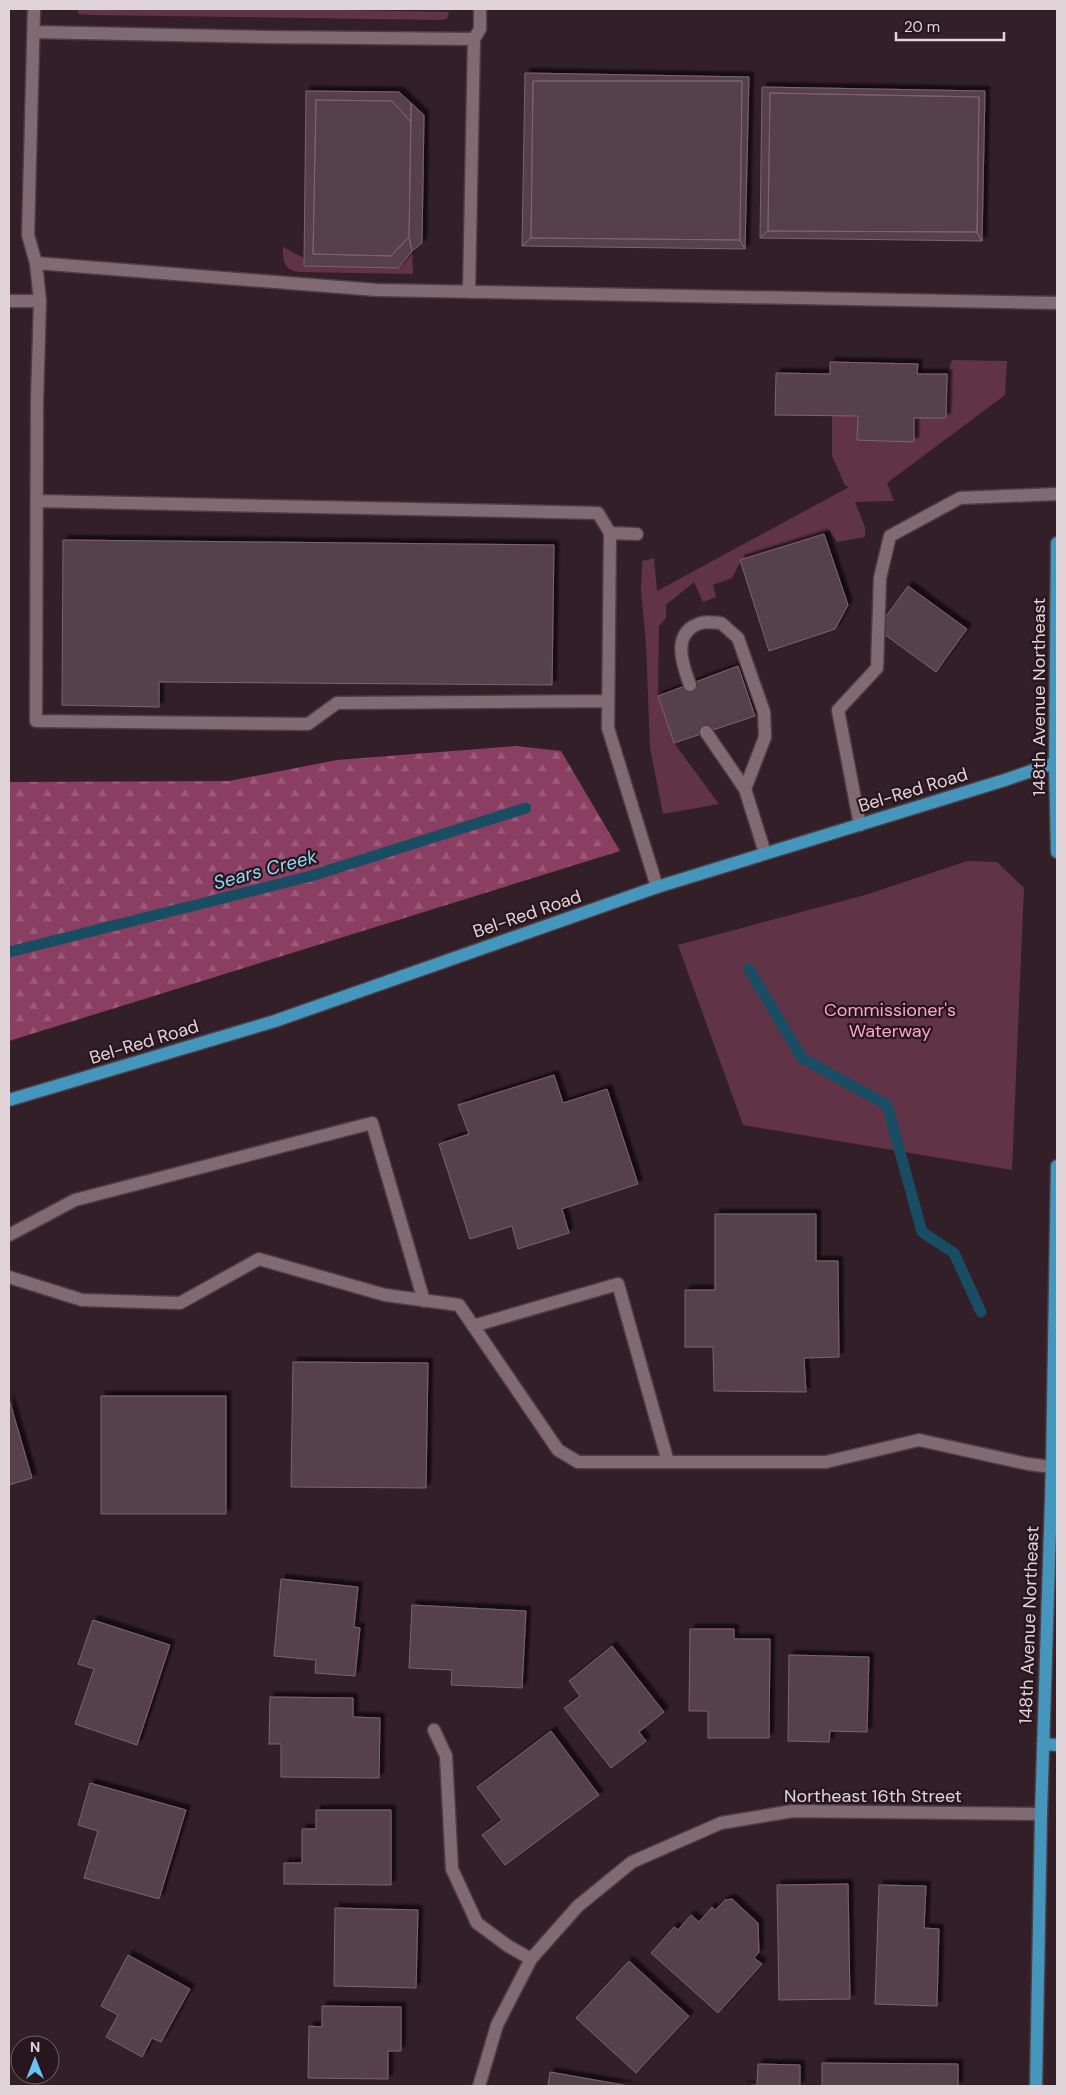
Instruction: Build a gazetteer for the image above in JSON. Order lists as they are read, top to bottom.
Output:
{
  "streets": {
    "main road": ["148th Avenue Northeast", "Bel-Red Road"],
    "street": ["Northeast 16th Street"]
  },
  "crossings": [
    ["148th Avenue Northeast", "Bel-Red Road"],
    ["148th Avenue Northeast", "Northeast 16th Street"]
  ],
  "water": ["Sears Creek"],
  "parks": ["Commissioner's Waterway"],
  "scale_bar": "20 m",
  "north": "top"
}
